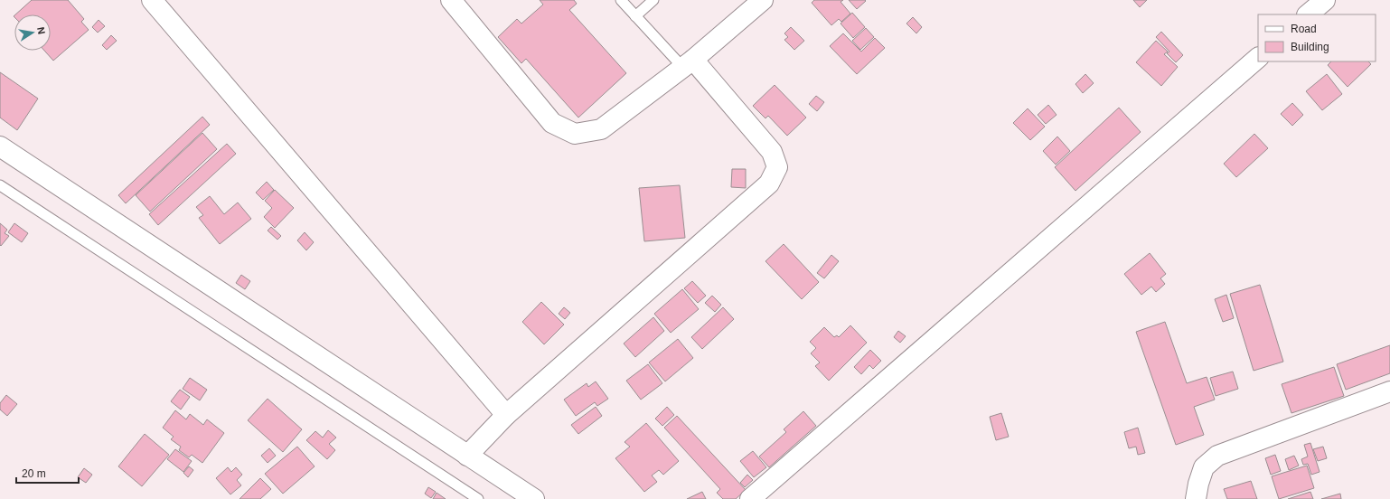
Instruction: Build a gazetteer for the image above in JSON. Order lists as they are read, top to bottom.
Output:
{
  "legend": ["Road", "Building"],
  "scale_bar": "20 m",
  "north": "right"
}
